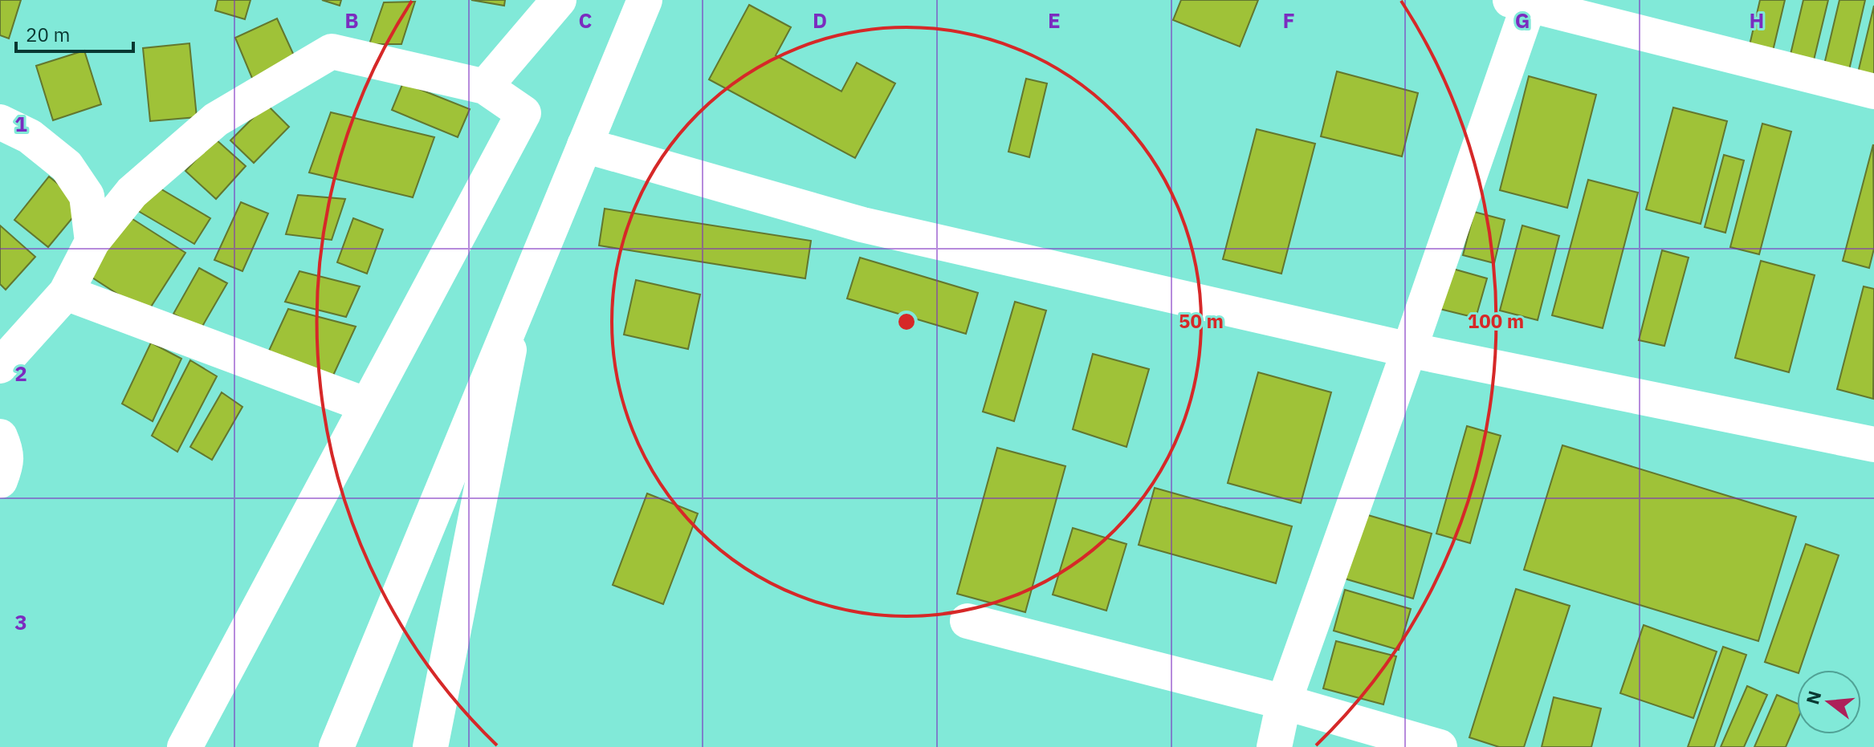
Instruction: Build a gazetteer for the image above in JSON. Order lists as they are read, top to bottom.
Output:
{
  "scale_bar": "20 m",
  "north": "left",
  "grid": {
    "columns": [
      "B",
      "C",
      "D",
      "E",
      "F",
      "G",
      "H"
    ],
    "rows": ["1", "2", "3"]
  },
  "rings": ["50 m", "100 m"]
}
